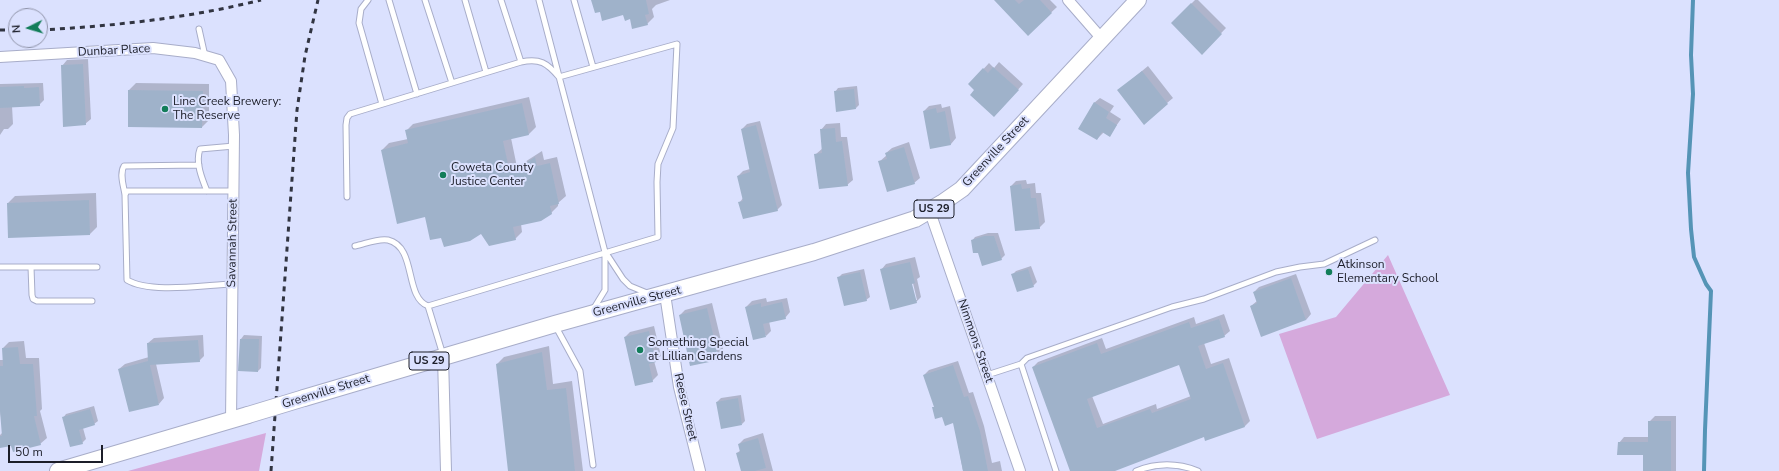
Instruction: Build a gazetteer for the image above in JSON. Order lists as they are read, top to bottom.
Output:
{
  "streets": {
    "main road": ["Greenville Street", "US 29"],
    "street": [
      "Dunbar Place",
      "Savannah Street",
      "Nimmons Street",
      "Reese Street"
    ]
  },
  "crossings": [
    ["Dunbar Place", "Savannah Street"],
    ["Greenville Street", "Savannah Street"],
    ["Greenville Street", "Nimmons Street"],
    ["Greenville Street", "Reese Street"]
  ],
  "places": [
    "Line Creek Brewery: The Reserve",
    "Coweta County Justice Center",
    "Atkinson Elementary School",
    "Something Special at Lillian Gardens"
  ],
  "scale_bar": "50 m",
  "north": "left"
}
